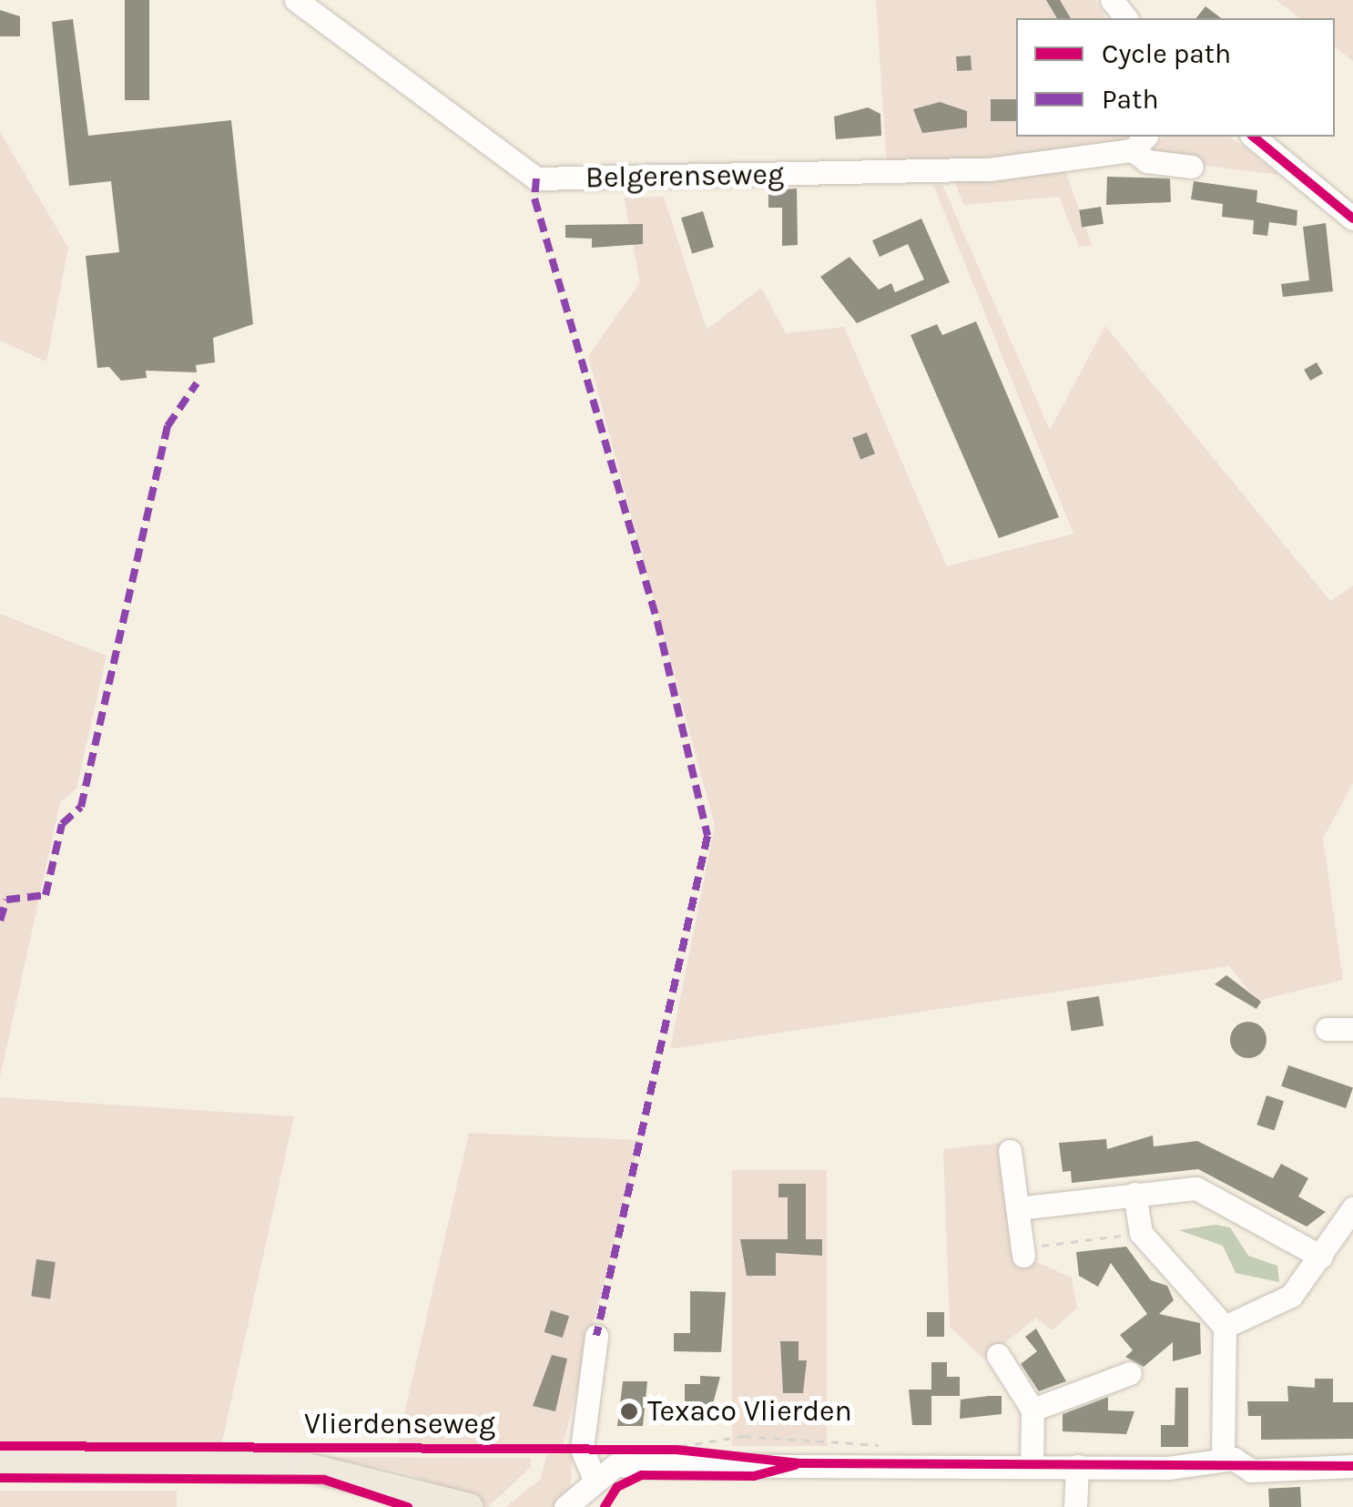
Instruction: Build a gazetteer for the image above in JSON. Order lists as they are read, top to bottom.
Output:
{
  "streets": {
    "main road": ["Vlierdenseweg"],
    "street": ["Belgerenseweg"]
  },
  "places": ["Texaco Vlierden"],
  "legend": ["Cycle path", "Path"]
}
